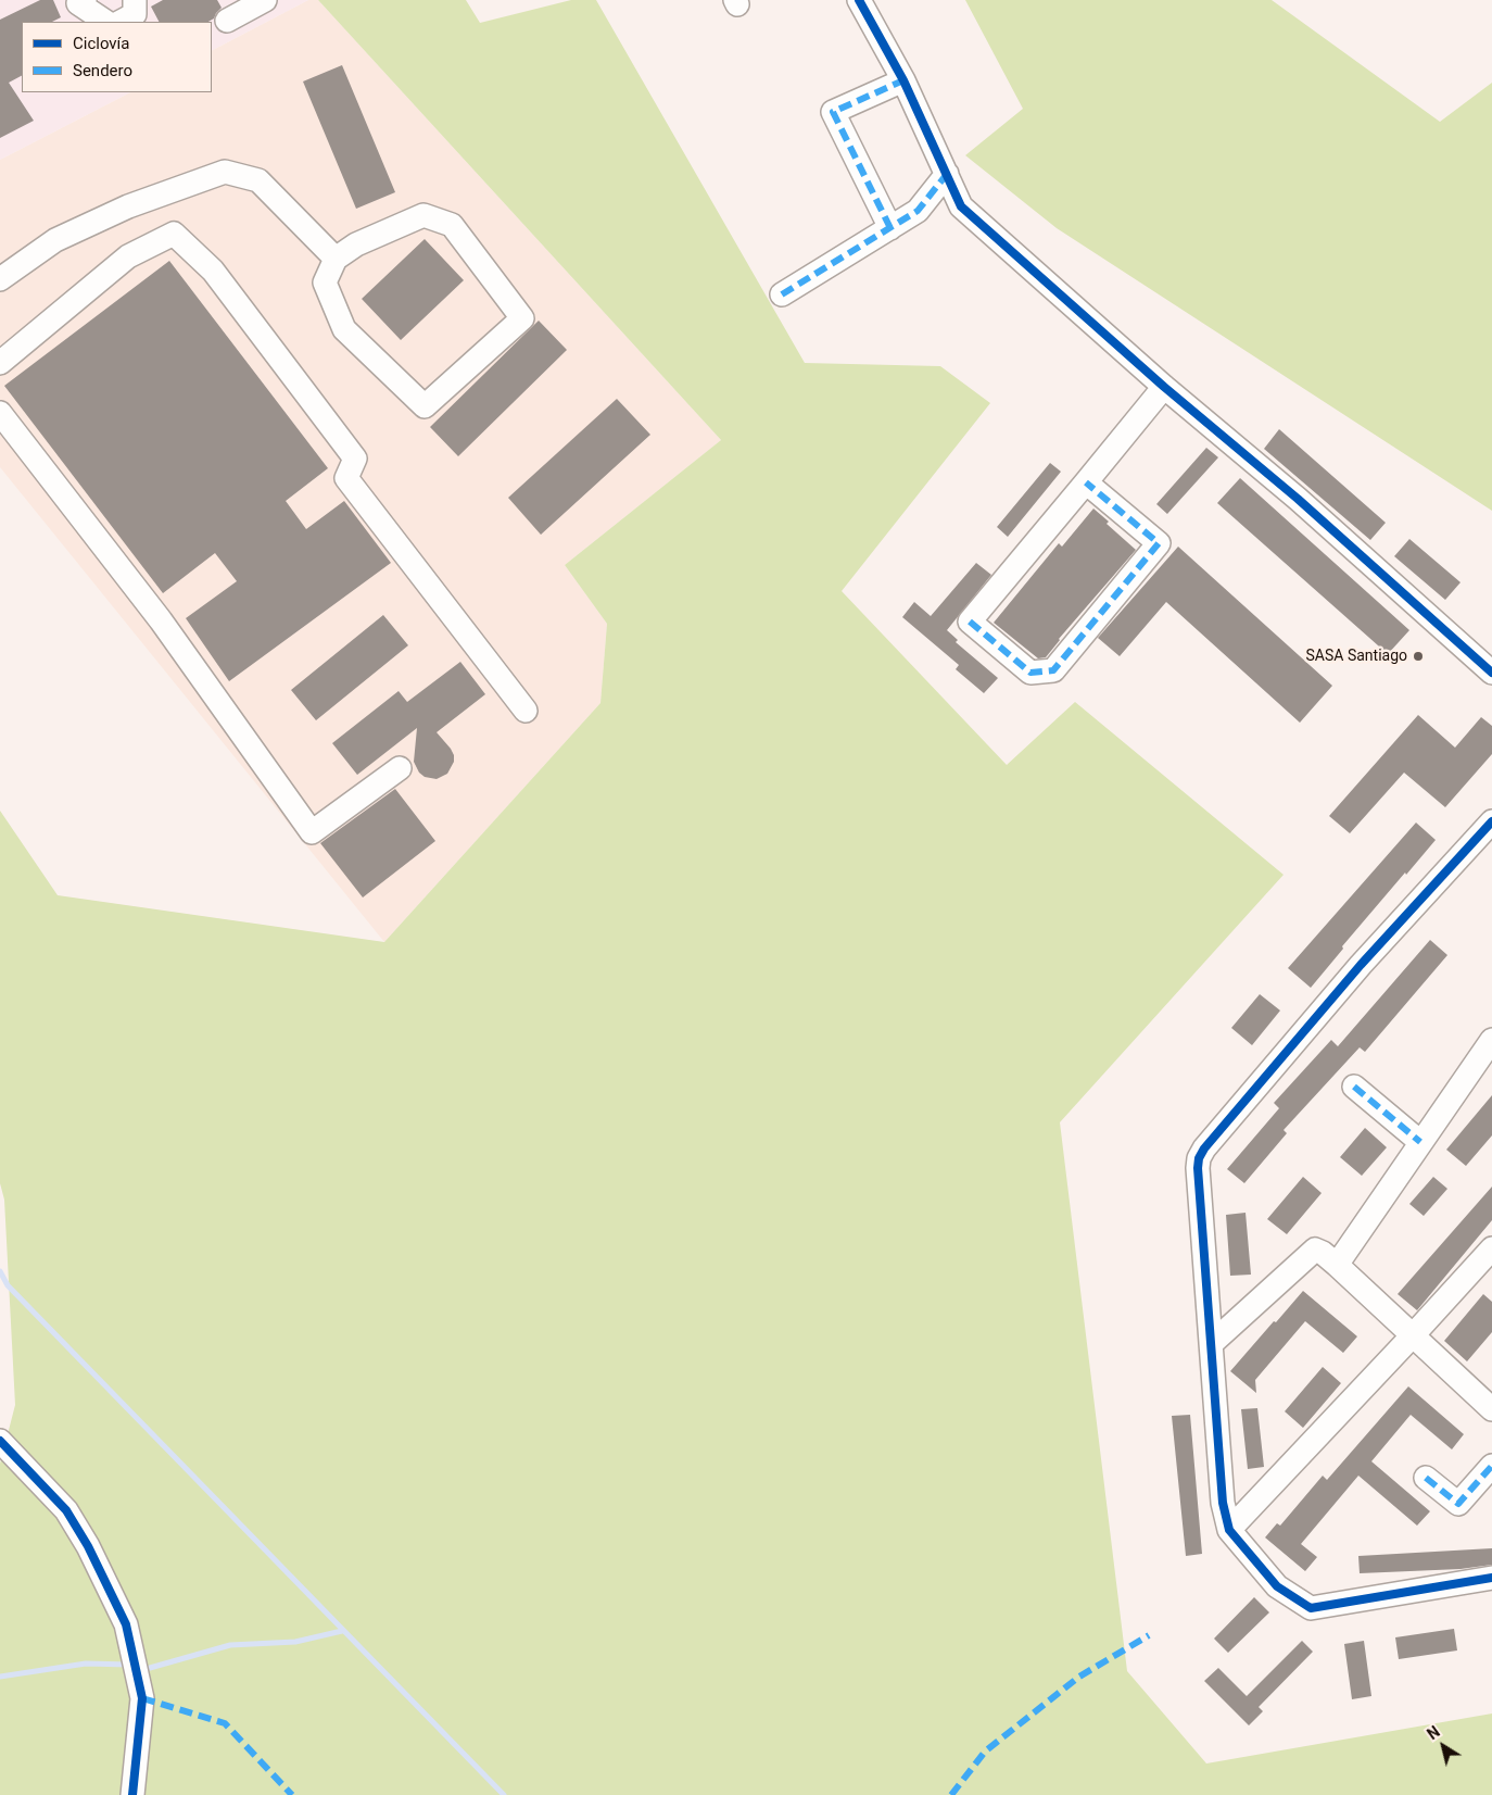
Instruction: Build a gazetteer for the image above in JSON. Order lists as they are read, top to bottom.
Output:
{
  "places": ["SASA Santiago"],
  "legend": ["Ciclovía", "Sendero"],
  "north": "top left"
}
